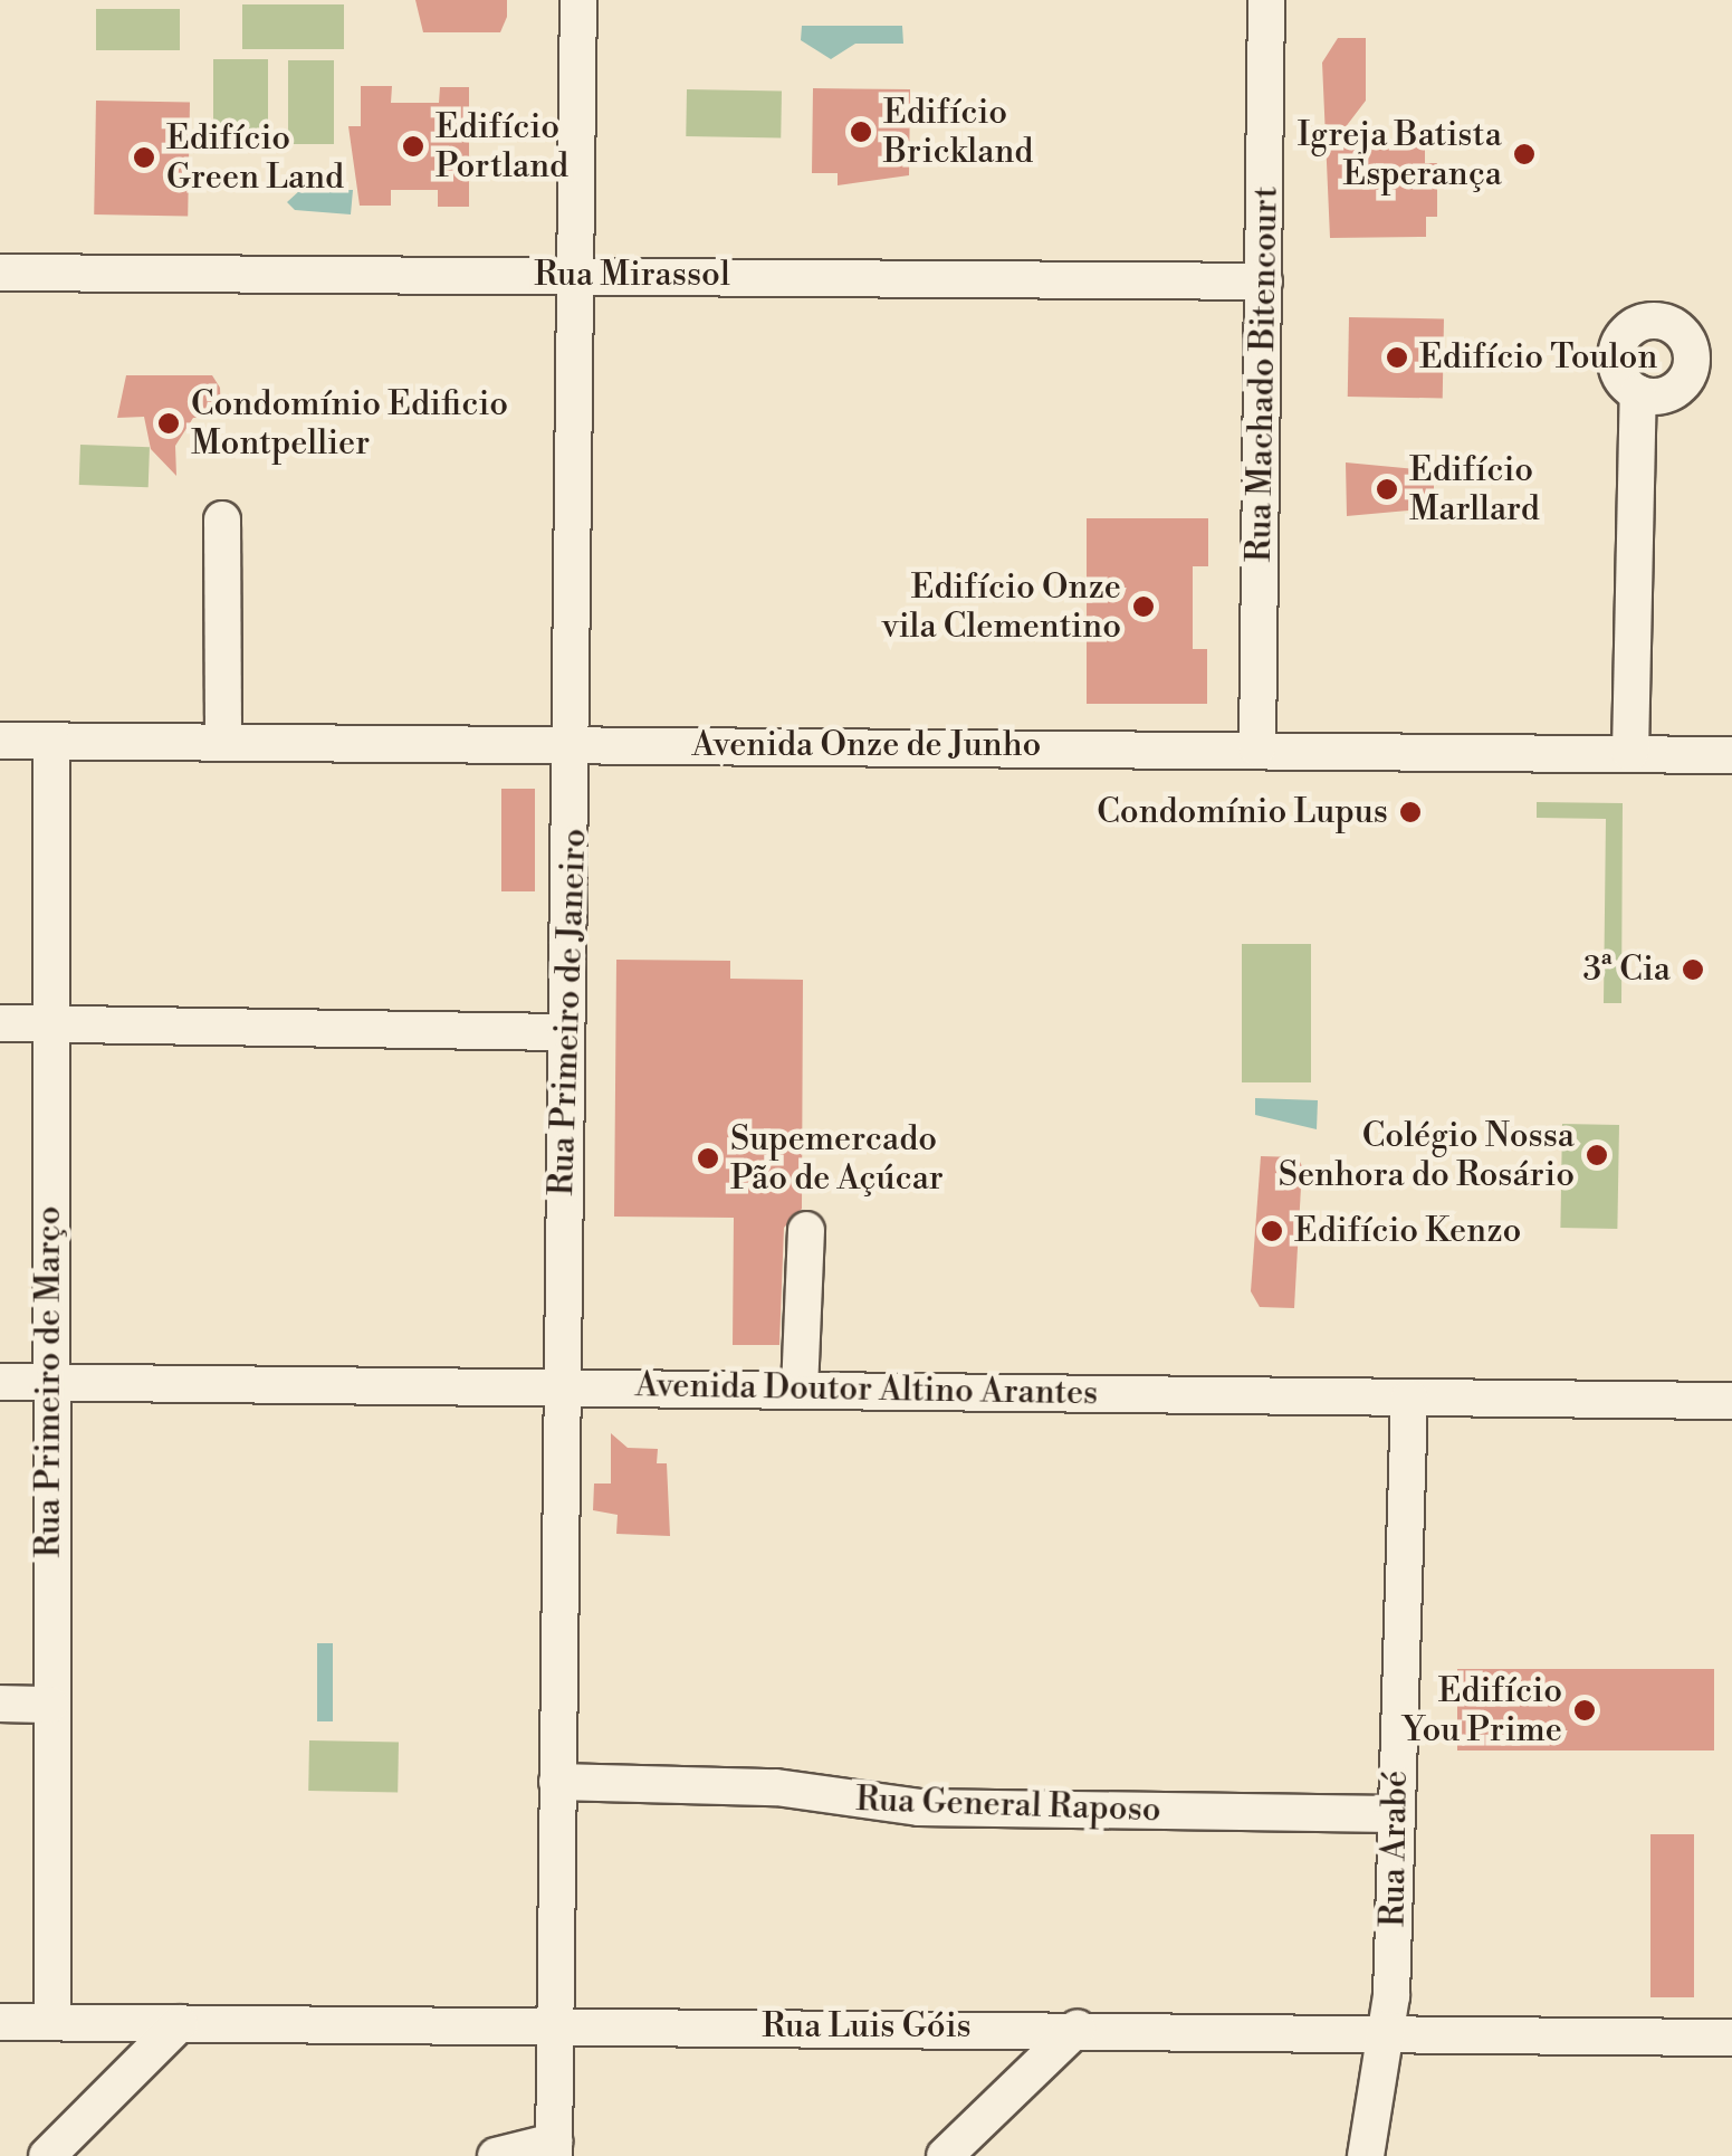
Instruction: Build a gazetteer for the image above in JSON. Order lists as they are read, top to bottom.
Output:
{
  "streets": {
    "street": [
      "Rua Mirassol",
      "Rua Machado Bitencourt",
      "Avenida Onze de Junho",
      "Rua Primeiro de Janeiro",
      "Rua Primeiro de Março",
      "Avenida Doutor Altino Arantes",
      "Rua General Raposo",
      "Rua Arabé",
      "Rua Luis Góis"
    ]
  },
  "crossings": [
    ["Rua Mirassol", "Rua Machado Bitencourt"],
    ["Rua Mirassol", "Rua Primeiro de Janeiro"],
    ["Rua Machado Bitencourt", "Avenida Onze de Junho"],
    ["Avenida Onze de Junho", "Rua Primeiro de Janeiro"],
    ["Avenida Onze de Junho", "Rua Primeiro de Março"],
    ["Rua Primeiro de Janeiro", "Avenida Doutor Altino Arantes"],
    ["Rua Primeiro de Janeiro", "Rua General Raposo"],
    ["Rua Primeiro de Janeiro", "Rua Luis Góis"],
    ["Rua Primeiro de Março", "Avenida Doutor Altino Arantes"],
    ["Rua Primeiro de Março", "Rua Luis Góis"],
    ["Avenida Doutor Altino Arantes", "Rua Arabé"],
    ["Rua General Raposo", "Rua Arabé"],
    ["Rua Arabé", "Rua Luis Góis"]
  ],
  "places": [
    "Edifício Brickland",
    "Edifício Portland",
    "Igreja Batista Esperança",
    "Edifício Green Land",
    "Edifício Toulon",
    "Condomínio Edificio Montpellier",
    "Edifício Marllard",
    "Edifício Onze vila Clementino",
    "Condomínio Lupus",
    "3ª Cia",
    "Colégio Nossa Senhora do Rosário",
    "Supemercado Pão de Açúcar",
    "Edifício Kenzo",
    "Edifício You Prime"
  ]
}
